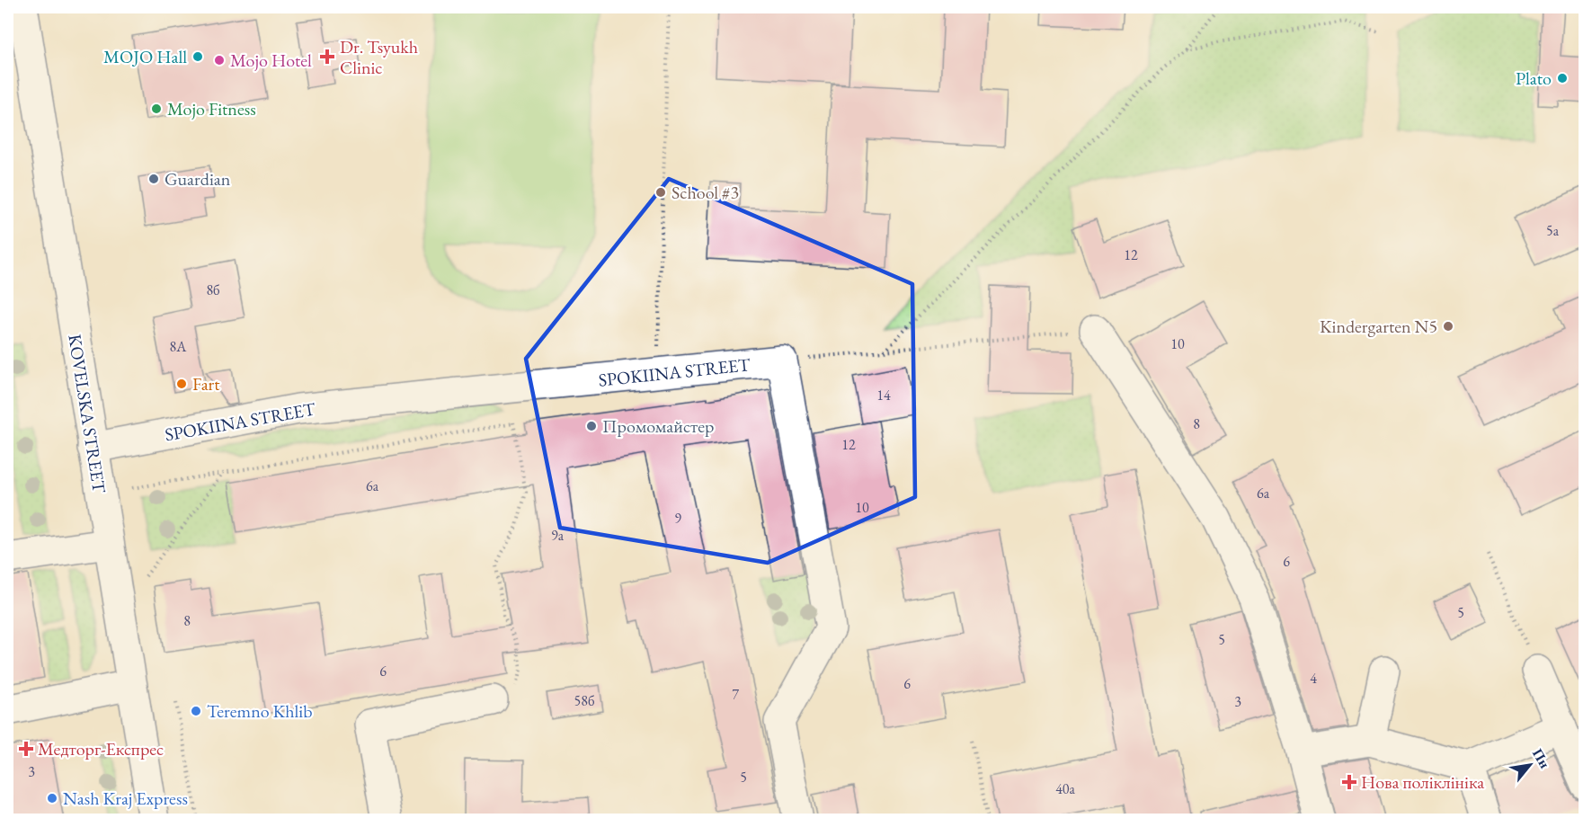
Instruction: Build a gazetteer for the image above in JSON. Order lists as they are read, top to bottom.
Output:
{
  "streets": {
    "street": ["SPOKIINA STREET", "KOVELSKA STREET"]
  },
  "crossings": [
    ["SPOKIINA STREET", "KOVELSKA STREET"]
  ],
  "places": {
    "other": [
      "MOJO Hall",
      "Mojo Hotel",
      "Plato",
      "Mojo Fitness",
      "Guardian",
      "School #3",
      "Kindergarten N5",
      "Fart",
      "Промомайстер",
      "Teremno Khlib",
      "Nash Kraj Express"
    ],
    "health": ["Dr. Tsyukh Clinic", "Медторг-Експрес", "Нова поліклініка"]
  },
  "house_numbers": [
    "5а",
    "12",
    "8б",
    "10",
    "8А",
    "14",
    "8",
    "12",
    "6а",
    "6а",
    "10",
    "9",
    "9а",
    "6",
    "5",
    "8",
    "5",
    "6",
    "4",
    "6",
    "7",
    "58б",
    "3",
    "3",
    "5",
    "40а"
  ],
  "north": "top right"
}
